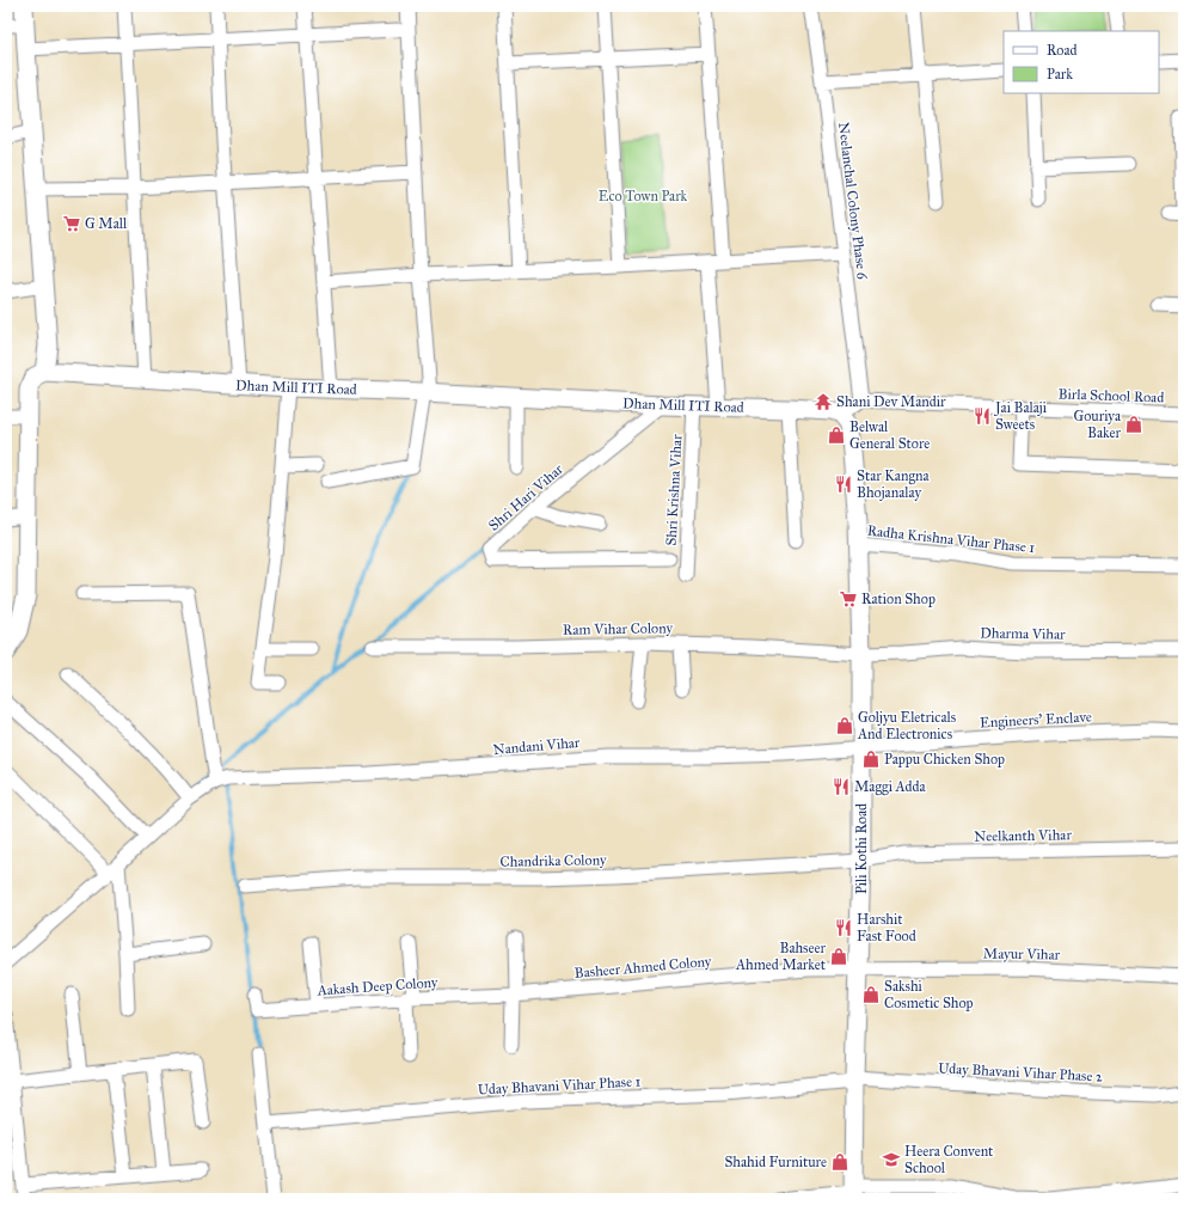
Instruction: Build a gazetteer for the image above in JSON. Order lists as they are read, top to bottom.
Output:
{
  "streets": {
    "street": [
      "Neelanchal Colony Phase 6",
      "Dhan Mill ITI Road",
      "Birla School Road",
      "Shri Krishna Vihar",
      "Shri Hari Vihar",
      "Radha Krishna Vihar Phase 1",
      "Ram Vihar Colony",
      "Dharma Vihar",
      "Engineers' Enclave",
      "Nandani Vihar",
      "Neelkanth Vihar",
      "Pili Kothi Road",
      "Chandrika Colony",
      "Mayur Vihar",
      "Basheer Ahmed Colony",
      "Aakash Deep Colony",
      "Uday Bhavani Vihar Phase 2",
      "Uday Bhavani Vihar Phase 1"
    ]
  },
  "crossings": [
    ["Neelanchal Colony Phase 6", "Birla School Road"],
    ["Dhan Mill ITI Road", "Shri Krishna Vihar"],
    ["Dhan Mill ITI Road", "Shri Hari Vihar"],
    ["Dhan Mill ITI Road", "Pili Kothi Road"],
    ["Radha Krishna Vihar Phase 1", "Pili Kothi Road"],
    ["Ram Vihar Colony", "Dharma Vihar"],
    ["Ram Vihar Colony", "Pili Kothi Road"],
    ["Dharma Vihar", "Pili Kothi Road"],
    ["Engineers' Enclave", "Nandani Vihar"],
    ["Engineers' Enclave", "Pili Kothi Road"],
    ["Nandani Vihar", "Pili Kothi Road"],
    ["Neelkanth Vihar", "Pili Kothi Road"],
    ["Neelkanth Vihar", "Chandrika Colony"],
    ["Pili Kothi Road", "Chandrika Colony"],
    ["Pili Kothi Road", "Mayur Vihar"],
    ["Pili Kothi Road", "Basheer Ahmed Colony"],
    ["Pili Kothi Road", "Uday Bhavani Vihar Phase 2"],
    ["Pili Kothi Road", "Uday Bhavani Vihar Phase 1"],
    ["Mayur Vihar", "Basheer Ahmed Colony"],
    ["Basheer Ahmed Colony", "Aakash Deep Colony"],
    ["Uday Bhavani Vihar Phase 2", "Uday Bhavani Vihar Phase 1"]
  ],
  "parks": ["Eco Town Park"],
  "places": {
    "supermarket": ["G Mall", "Ration Shop"],
    "temple": ["Shani Dev Mandir"],
    "restaurant": [
      "Jai Balaji Sweets",
      "Star Kangna Bhojanalay",
      "Maggi Adda",
      "Harshit Fast Food"
    ],
    "shop": [
      "Gouriya Baker",
      "Belwal General Store",
      "Goljyu Eletricals And Electronics",
      "Pappu Chicken Shop",
      "Bahseer Ahmed Market",
      "Sakshi Cosmetic Shop",
      "Shahid Furniture"
    ],
    "school or university": ["Heera Convent School"]
  },
  "legend": ["Road", "Park"]
}
